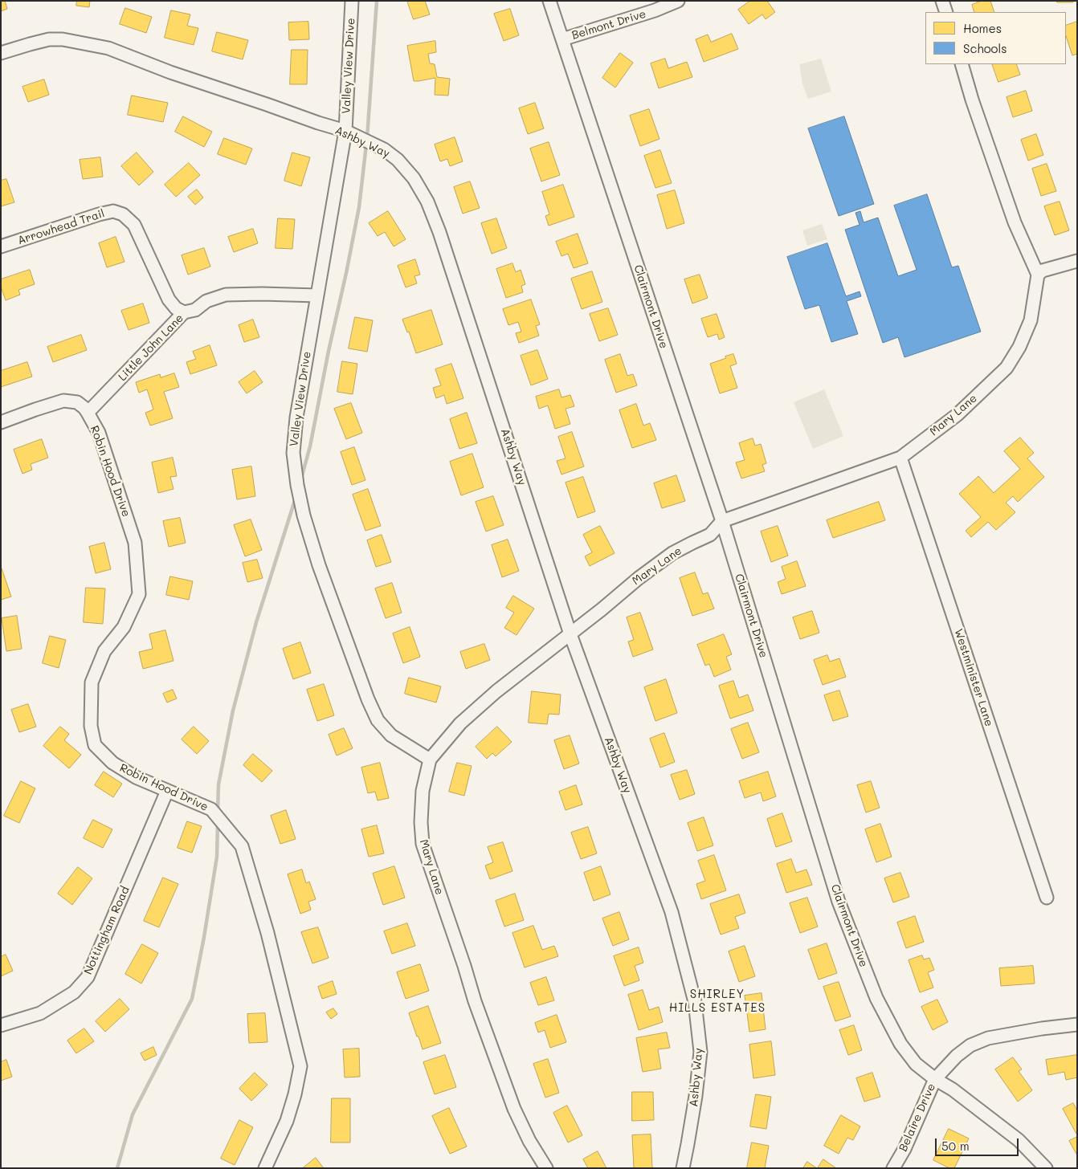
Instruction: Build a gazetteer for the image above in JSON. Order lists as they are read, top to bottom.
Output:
{
  "streets": {
    "street": [
      "Belmont Drive",
      "Valley View Drive",
      "Ashby Way",
      "Arrowhead Trail",
      "Clairmont Drive",
      "Little John Lane",
      "Mary Lane",
      "Robin Hood Drive",
      "Westminister Lane",
      "Nottingham Road",
      "Belaire Drive"
    ]
  },
  "crossings": [
    ["Belmont Drive", "Clairmont Drive"],
    ["Valley View Drive", "Ashby Way"],
    ["Valley View Drive", "Little John Lane"],
    ["Valley View Drive", "Mary Lane"],
    ["Ashby Way", "Mary Lane"],
    ["Arrowhead Trail", "Little John Lane"],
    ["Clairmont Drive", "Mary Lane"],
    ["Clairmont Drive", "Belaire Drive"],
    ["Little John Lane", "Robin Hood Drive"],
    ["Mary Lane", "Westminister Lane"],
    ["Robin Hood Drive", "Nottingham Road"]
  ],
  "districts": ["SHIRLEY HILLS ESTATES"],
  "legend": ["Homes", "Schools"],
  "scale_bar": "50 m"
}
